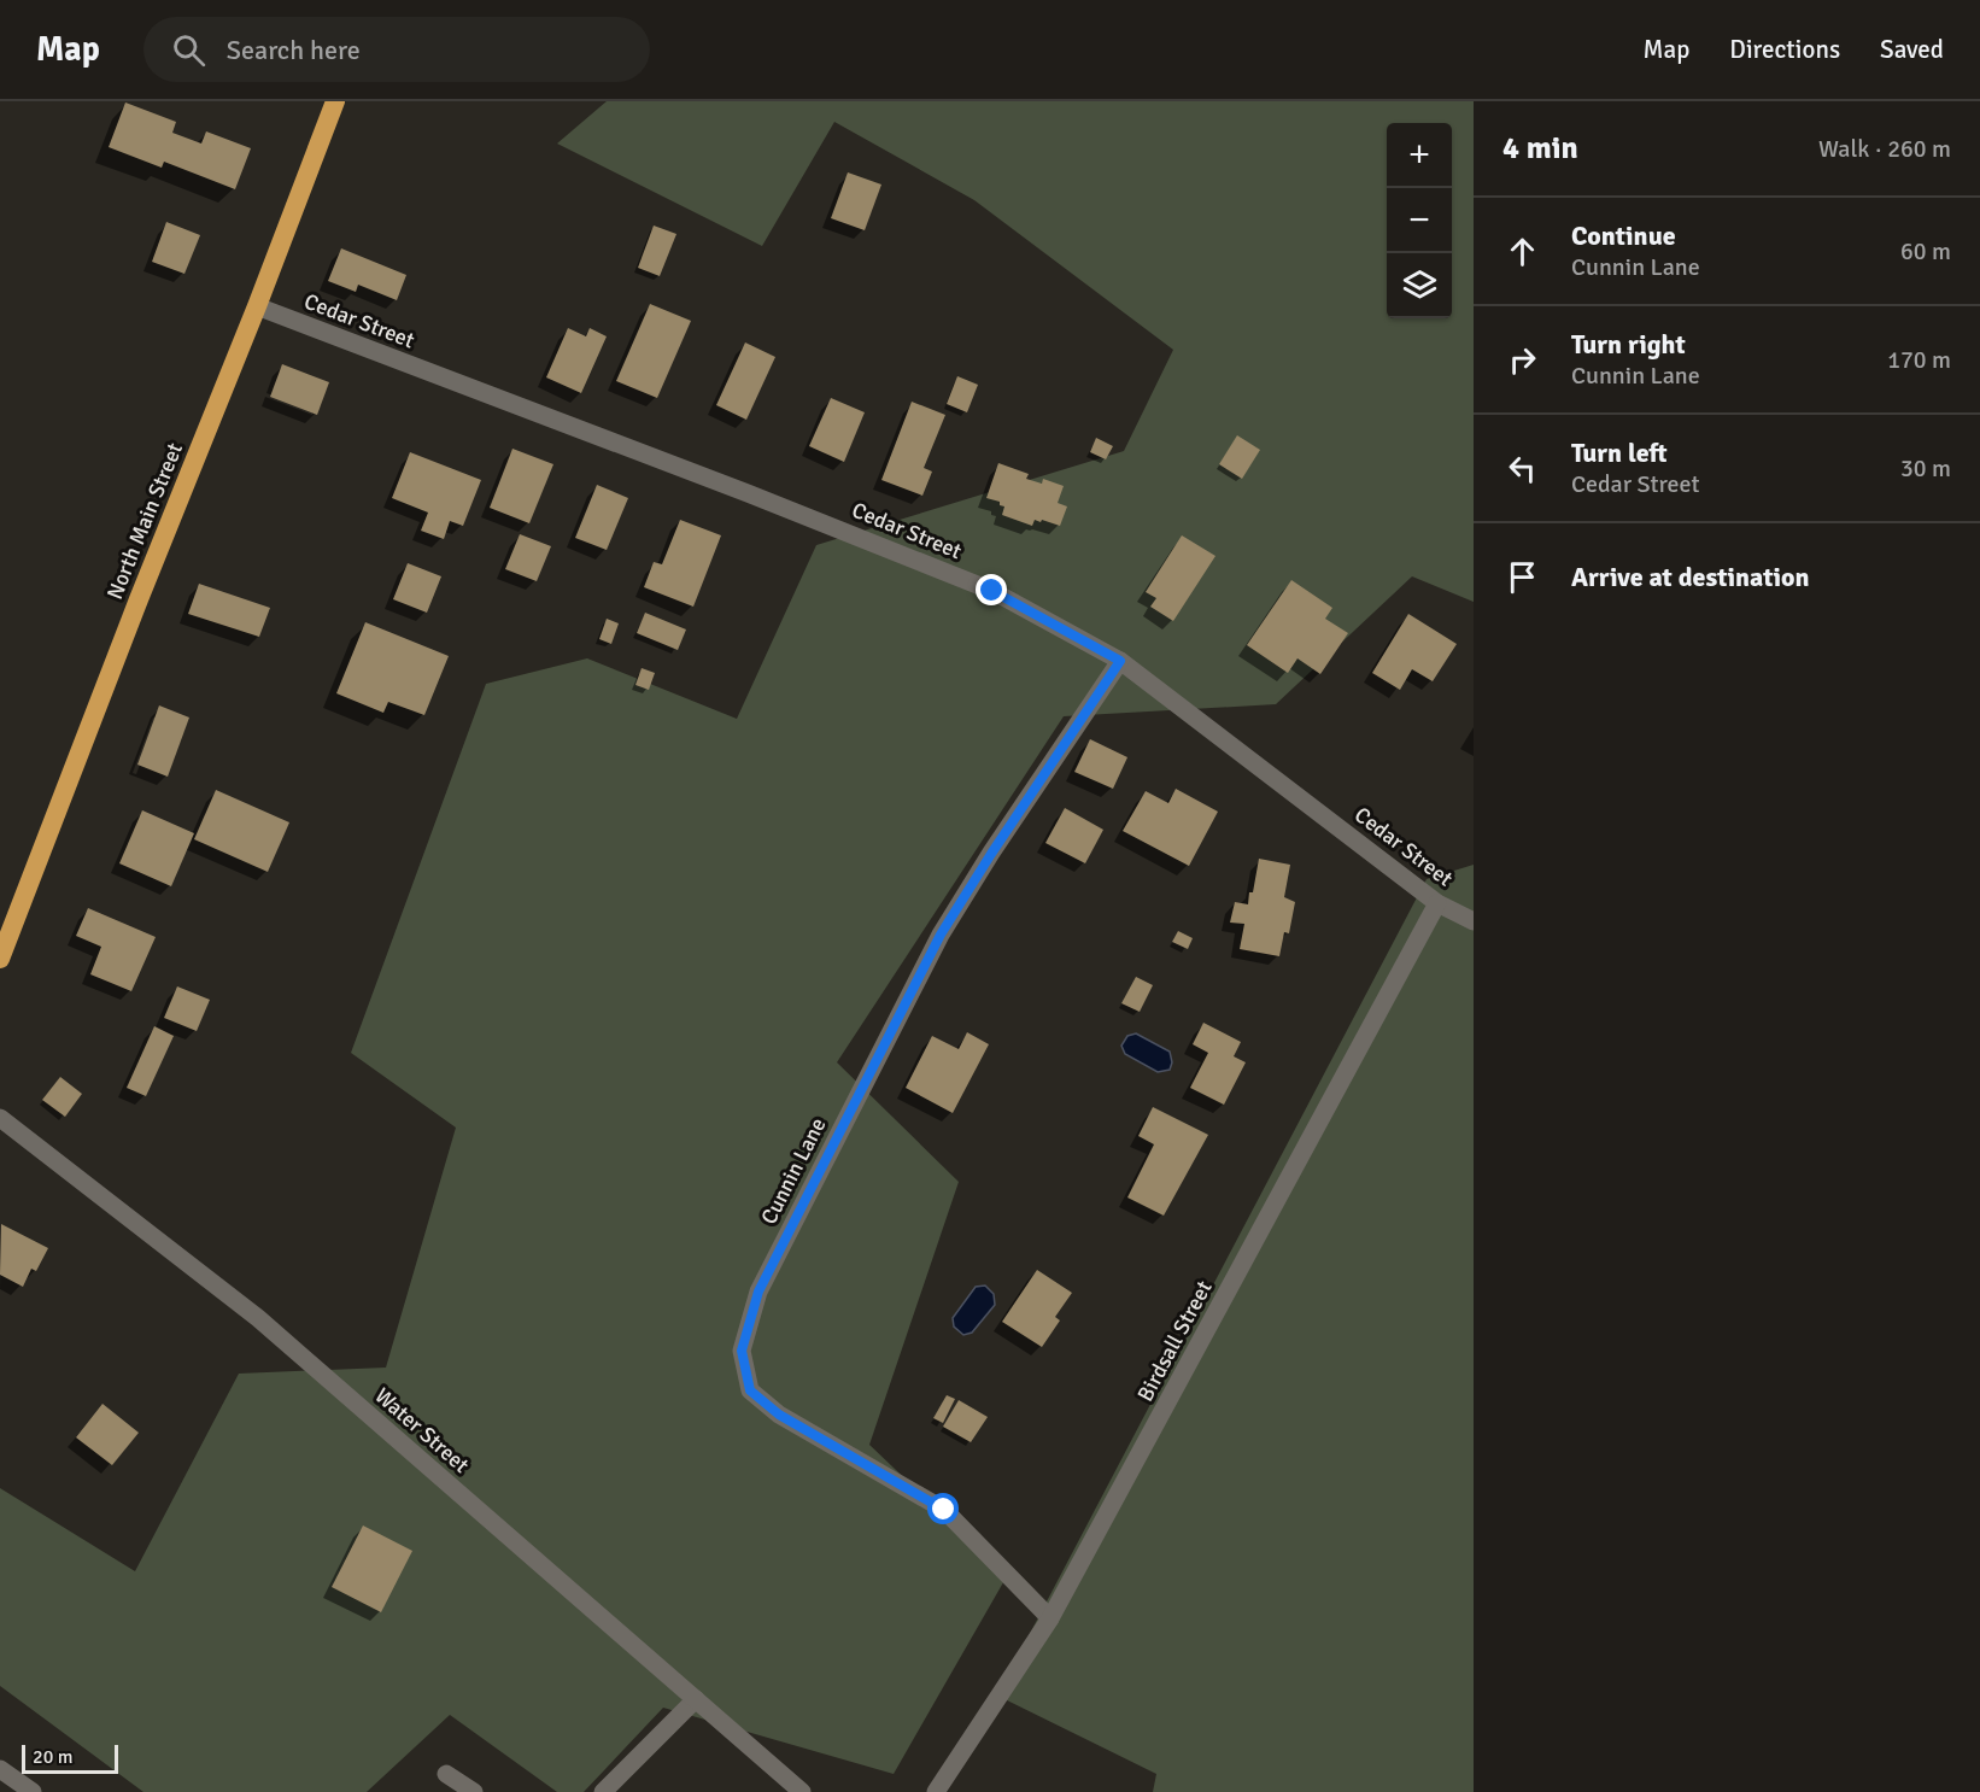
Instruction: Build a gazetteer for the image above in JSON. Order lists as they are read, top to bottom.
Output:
{
  "streets": {
    "highway": ["North Main Street"],
    "street": [
      "Cedar Street",
      "Cunnin Lane",
      "Birdsall Street",
      "Water Street"
    ]
  },
  "crossings": [
    ["Cedar Street", "North Main Street"],
    ["Cedar Street", "Cunnin Lane"],
    ["Cedar Street", "Birdsall Street"],
    ["Cunnin Lane", "Birdsall Street"]
  ],
  "scale_bar": "20 m",
  "page": {
    "header": "Map",
    "search": "Search here",
    "nav": ["Map", "Directions", "Saved"],
    "heading": ["4 min", "Walk · 260 m"],
    "map_buttons": ["+", "−"],
    "list": [
      ["Continue", "Cunnin Lane", "60 m"],
      ["Turn right", "Cunnin Lane", "170 m"],
      ["Turn left", "Cedar Street", "30 m"],
      "Arrive at destination"
    ],
    "scale": "20 m"
  }
}
